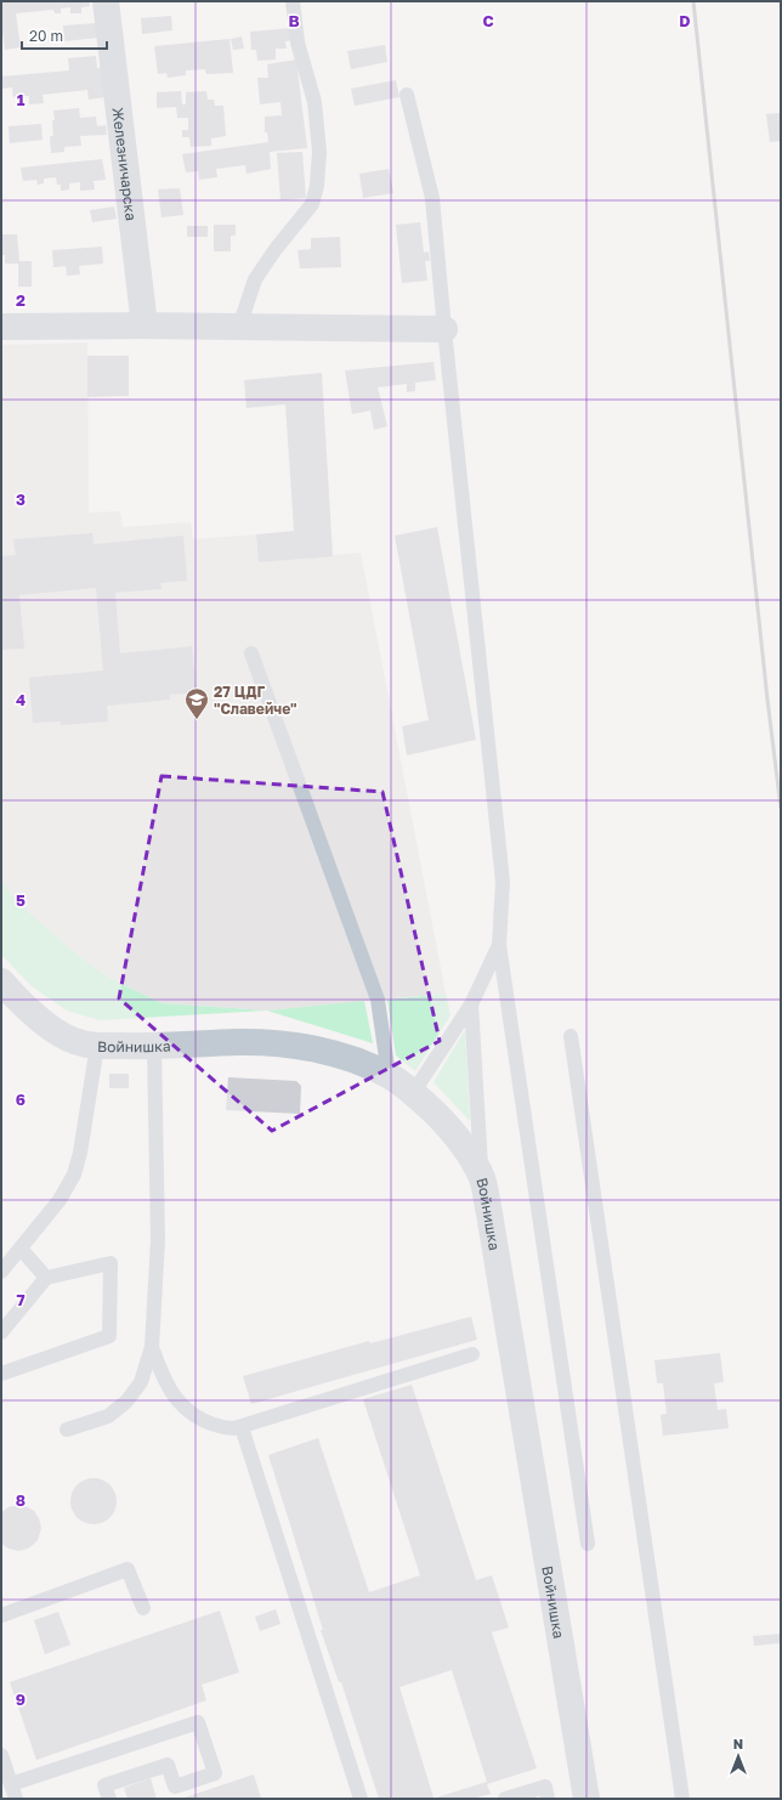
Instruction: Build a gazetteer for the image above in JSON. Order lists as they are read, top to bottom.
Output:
{
  "streets": {
    "street": ["Железничарска", "Войнишка"]
  },
  "places": {
    "school or university": ["27 ЦДГ \"Славейче\""]
  },
  "scale_bar": "20 m",
  "north": "top",
  "grid": {
    "columns": ["B", "C", "D"],
    "rows": [
      "1",
      "2",
      "3",
      "4",
      "5",
      "6",
      "7",
      "8",
      "9"
    ]
  }
}
